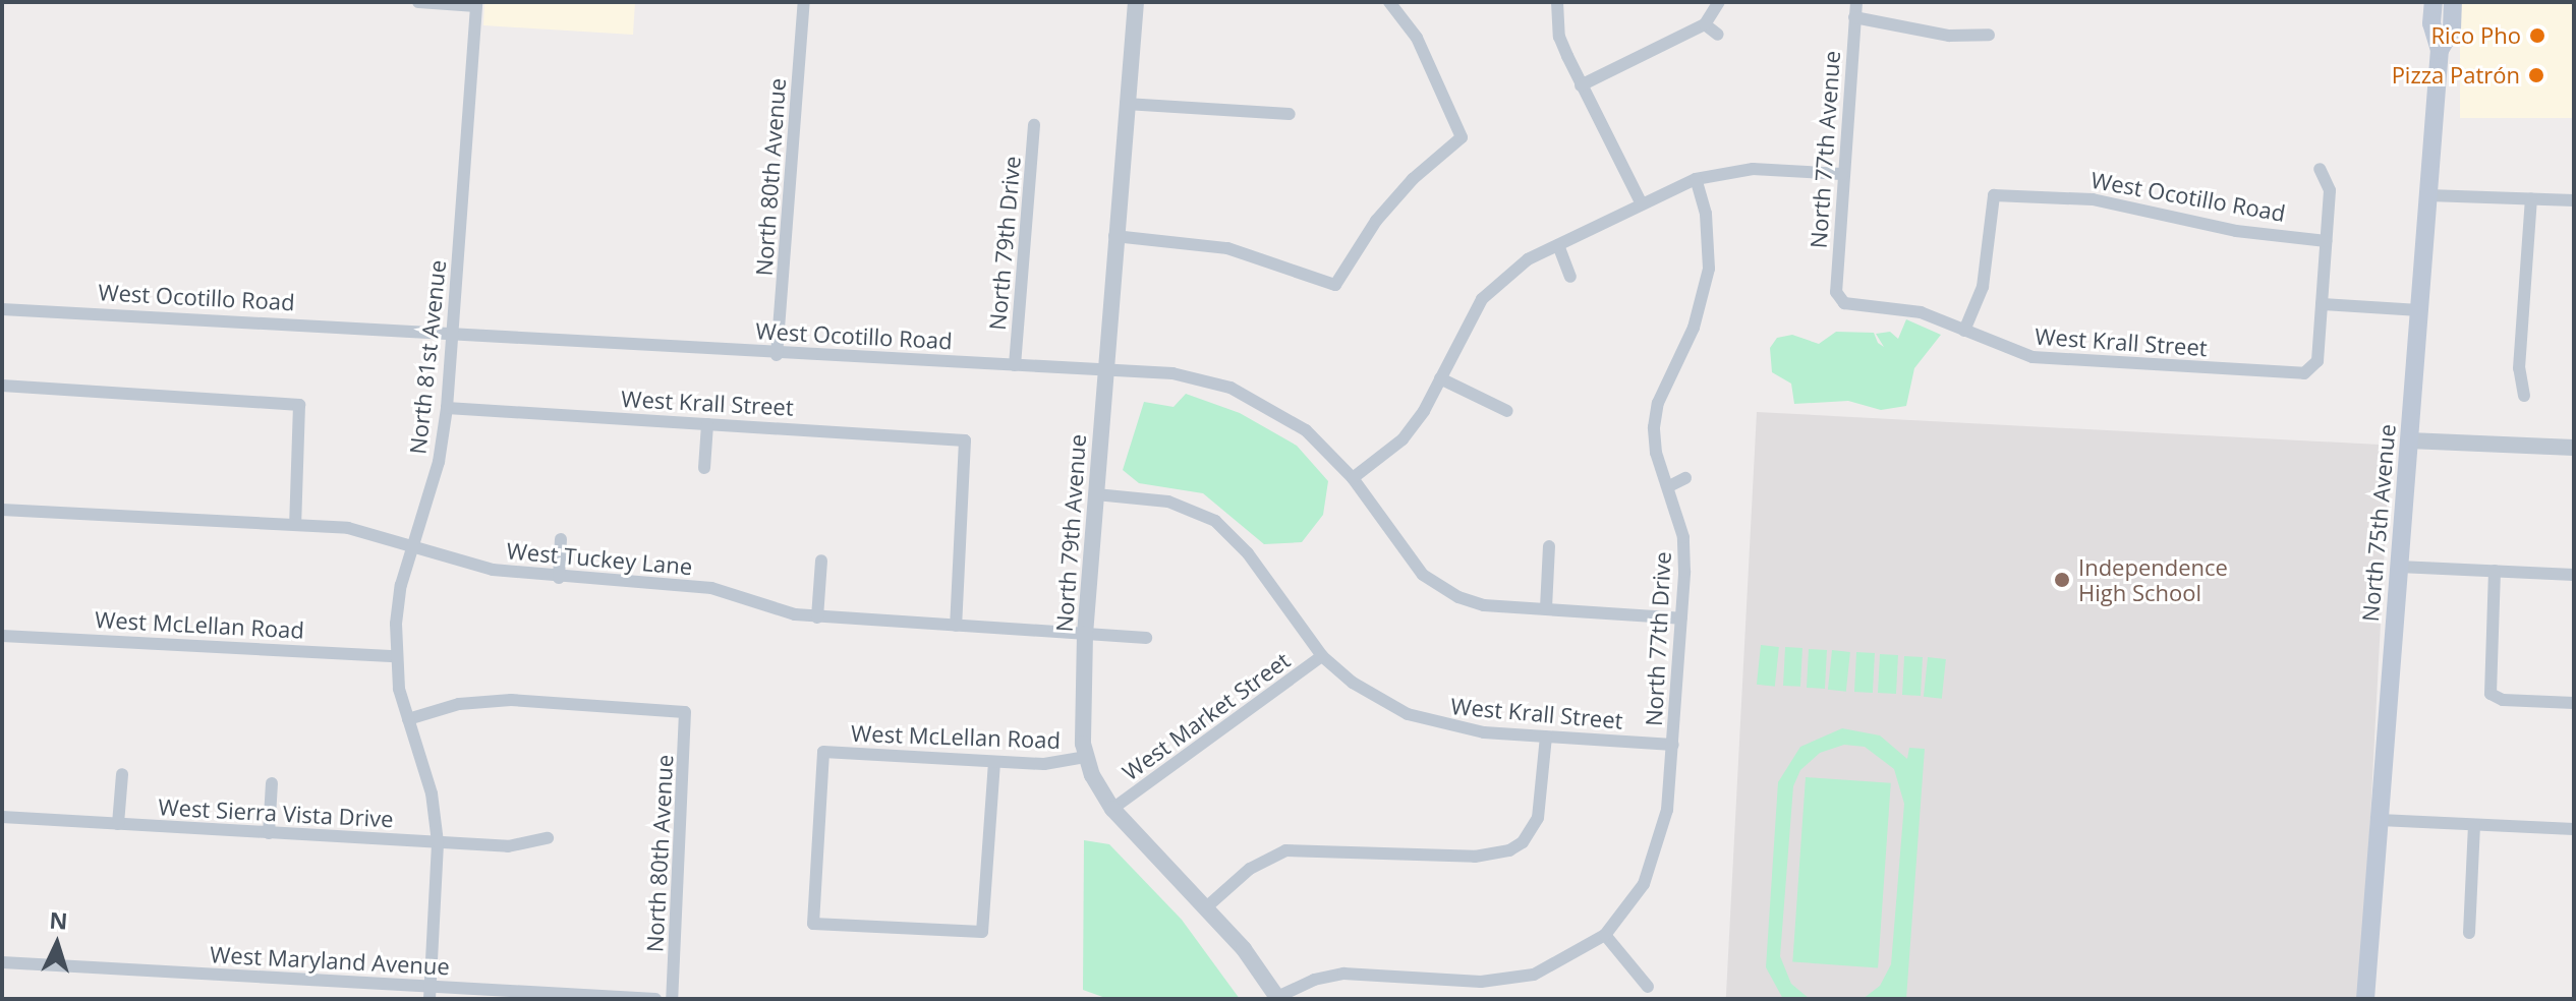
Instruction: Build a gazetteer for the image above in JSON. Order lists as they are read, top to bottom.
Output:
{
  "streets": {
    "main road": ["North 75th Avenue"],
    "street": [
      "North 77th Avenue",
      "North 80th Avenue",
      "West Ocotillo Road",
      "North 79th Drive",
      "West Krall Street",
      "North 81st Avenue",
      "North 79th Avenue",
      "West Tuckey Lane",
      "West McLellan Road",
      "North 77th Drive",
      "West Market Street",
      "West Sierra Vista Drive",
      "West Maryland Avenue"
    ]
  },
  "crossings": [
    ["North 77th Avenue", "West Krall Street"],
    ["North 80th Avenue", "West Ocotillo Road"],
    ["North 80th Avenue", "North 81st Avenue"],
    ["West Ocotillo Road", "North 79th Drive"],
    ["West Ocotillo Road", "West Krall Street"],
    ["West Ocotillo Road", "North 81st Avenue"],
    ["West Ocotillo Road", "North 79th Avenue"],
    ["West Krall Street", "North 81st Avenue"],
    ["West Krall Street", "North 79th Avenue"],
    ["West Krall Street", "West Tuckey Lane"],
    ["West Krall Street", "North 77th Drive"],
    ["West Krall Street", "West Market Street"],
    ["North 81st Avenue", "West Tuckey Lane"],
    ["North 81st Avenue", "West McLellan Road"],
    ["North 81st Avenue", "West Sierra Vista Drive"],
    ["North 81st Avenue", "West Maryland Avenue"],
    ["North 79th Avenue", "West Tuckey Lane"],
    ["North 79th Avenue", "West McLellan Road"],
    ["North 79th Avenue", "West Market Street"]
  ],
  "places": ["Rico Pho", "Pizza Patrón", "Independence High School"],
  "north": "top"
}
